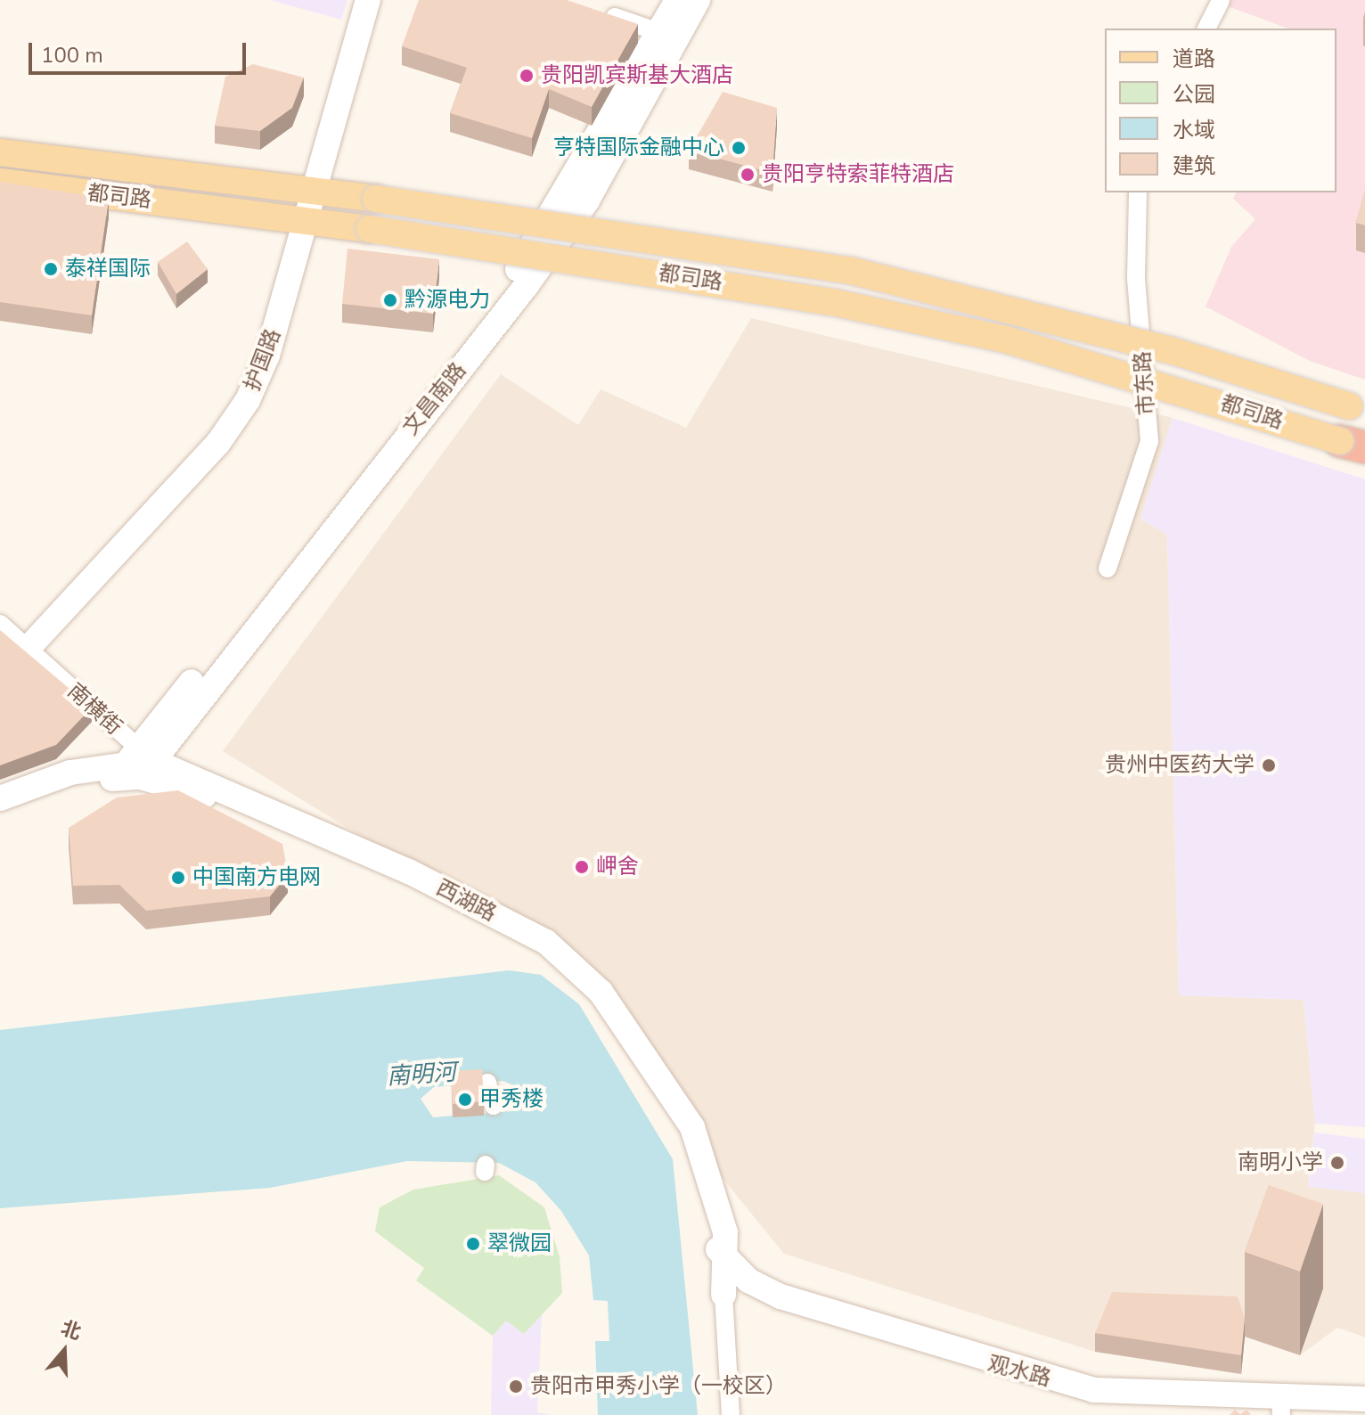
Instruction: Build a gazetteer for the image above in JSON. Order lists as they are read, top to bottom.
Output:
{
  "streets": {
    "main road": [
      "都司路",
      "护国路",
      "文昌南路",
      "西湖路",
      "观水路"
    ],
    "street": ["市东路", "南横街"]
  },
  "crossings": [
    ["都司路", "护国路"],
    ["护国路", "南横街"],
    ["文昌南路", "南横街"],
    ["文昌南路", "西湖路"],
    ["南横街", "西湖路"],
    ["西湖路", "观水路"]
  ],
  "water": ["南明河"],
  "places": [
    "贵阳凯宾斯基大酒店",
    "亨特国际金融中心",
    "贵阳亨特索菲特酒店",
    "泰祥国际",
    "黔源电力",
    "贵州中医药大学",
    "岬舍",
    "中国南方电网",
    "甲秀楼",
    "南明小学",
    "翠微园",
    "贵阳市甲秀小学（一校区）"
  ],
  "legend": [
    "道路",
    "公园",
    "水域",
    "建筑"
  ],
  "scale_bar": "100 m",
  "north": "top"
}
